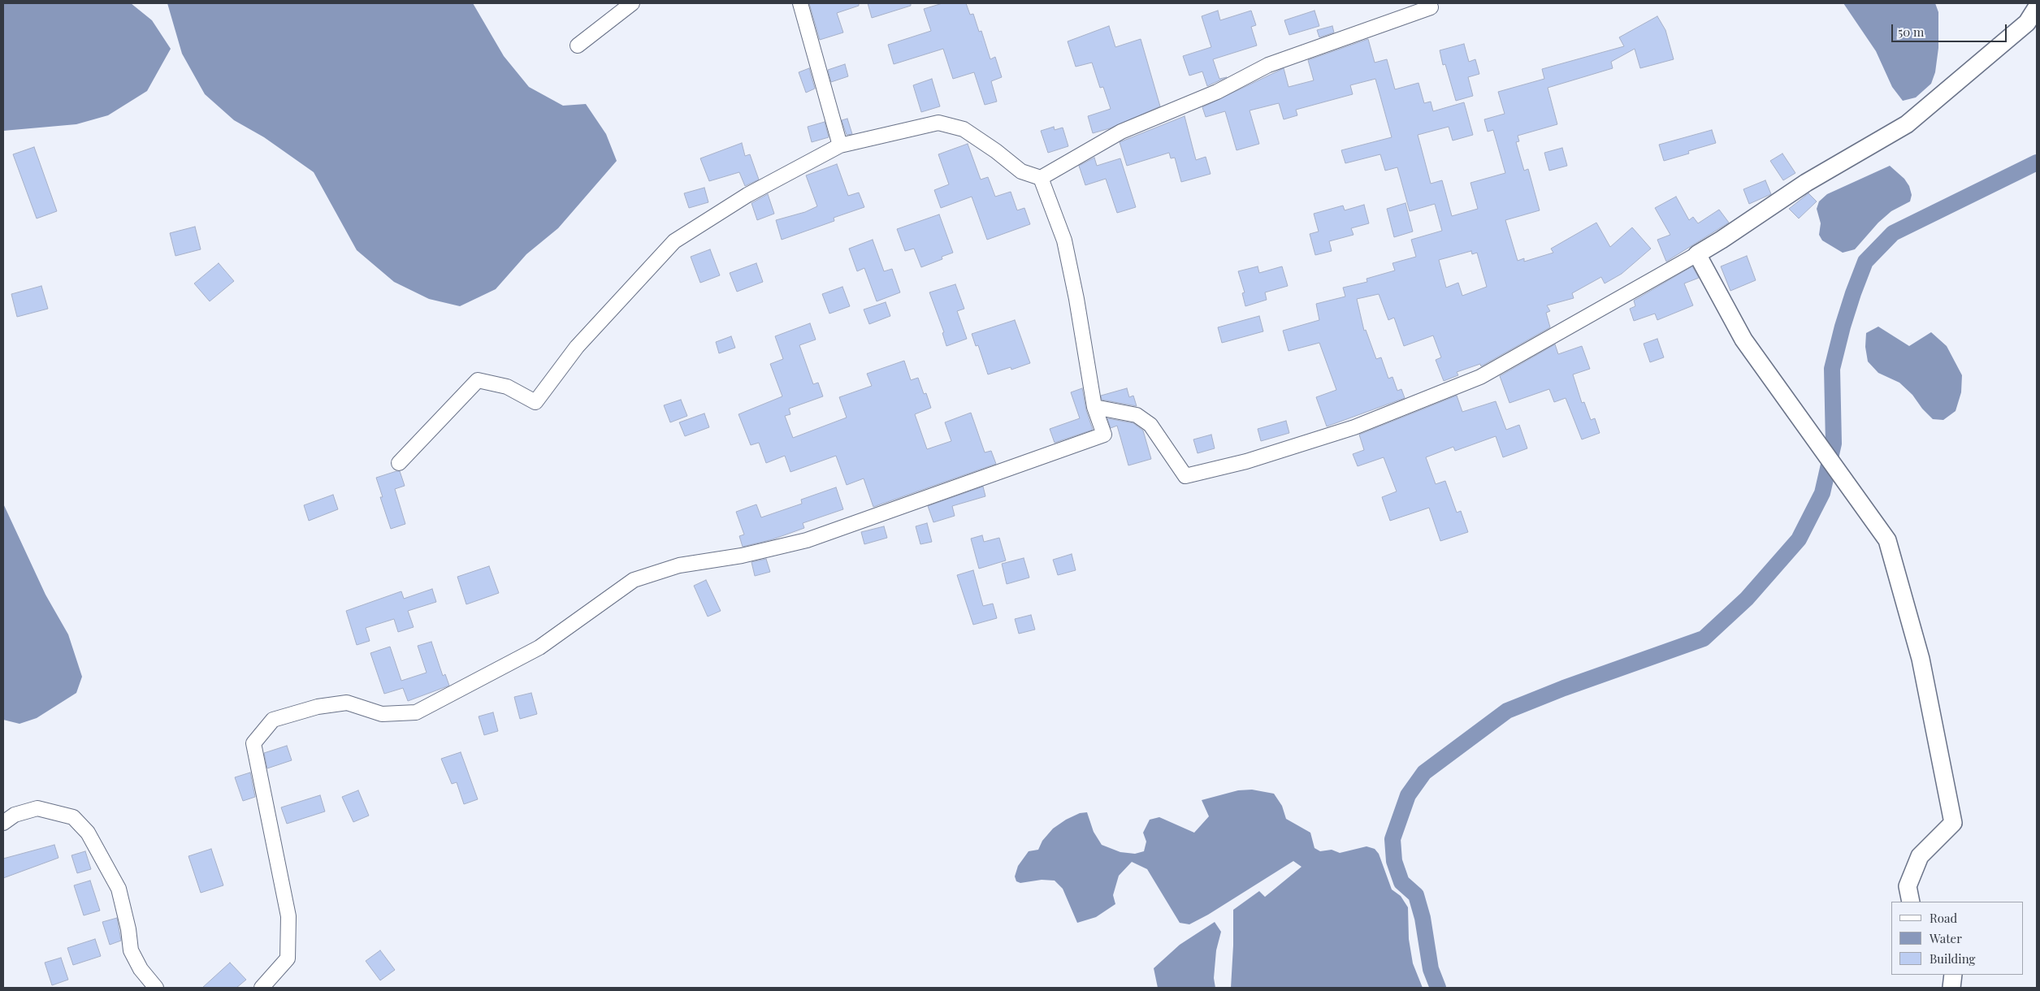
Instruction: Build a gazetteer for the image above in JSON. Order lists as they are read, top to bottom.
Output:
{
  "legend": ["Road", "Water", "Building"],
  "scale_bar": "50 m"
}
